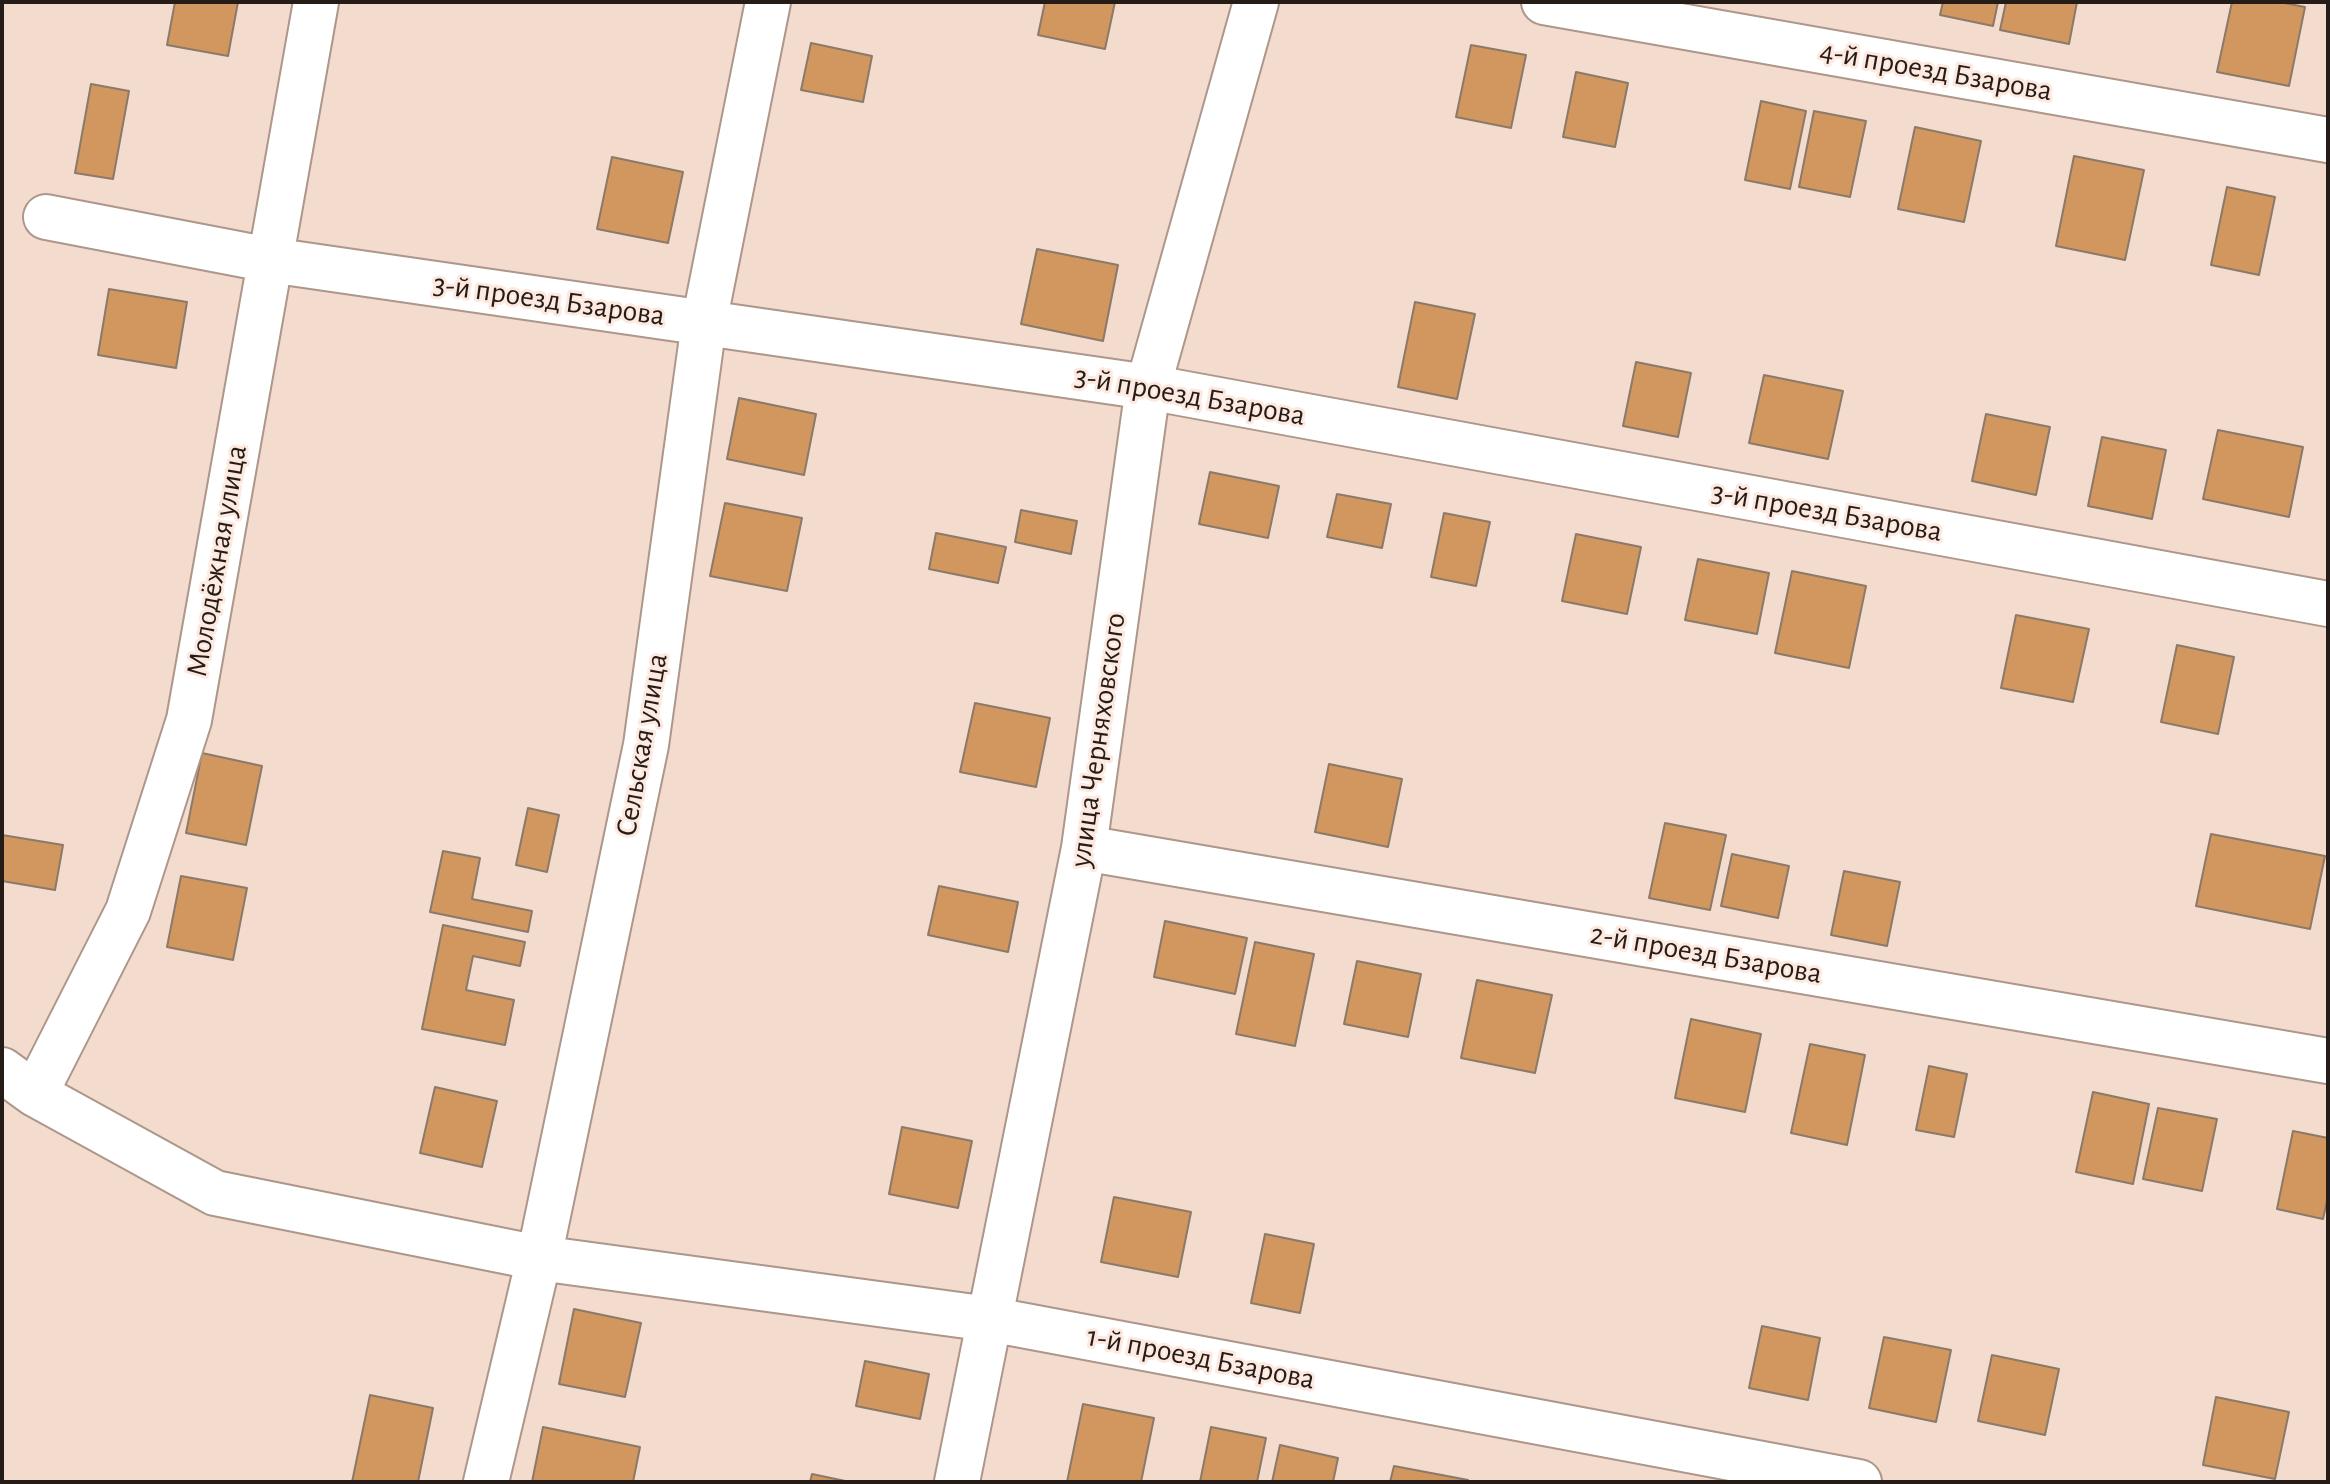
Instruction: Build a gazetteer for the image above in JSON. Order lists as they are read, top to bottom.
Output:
{
  "streets": {
    "street": [
      "4-й проезд Бзарова",
      "3-й проезд Бзарова",
      "Молодёжная улица",
      "улица Черняховского",
      "Сельская улица",
      "2-й проезд Бзарова",
      "1-й проезд Бзарова"
    ]
  },
  "crossings": [
    ["3-й проезд Бзарова", "Молодёжная улица"],
    ["3-й проезд Бзарова", "улица Черняховского"],
    ["3-й проезд Бзарова", "Сельская улица"],
    ["Молодёжная улица", "1-й проезд Бзарова"],
    ["улица Черняховского", "2-й проезд Бзарова"],
    ["улица Черняховского", "1-й проезд Бзарова"],
    ["Сельская улица", "1-й проезд Бзарова"]
  ]
}
